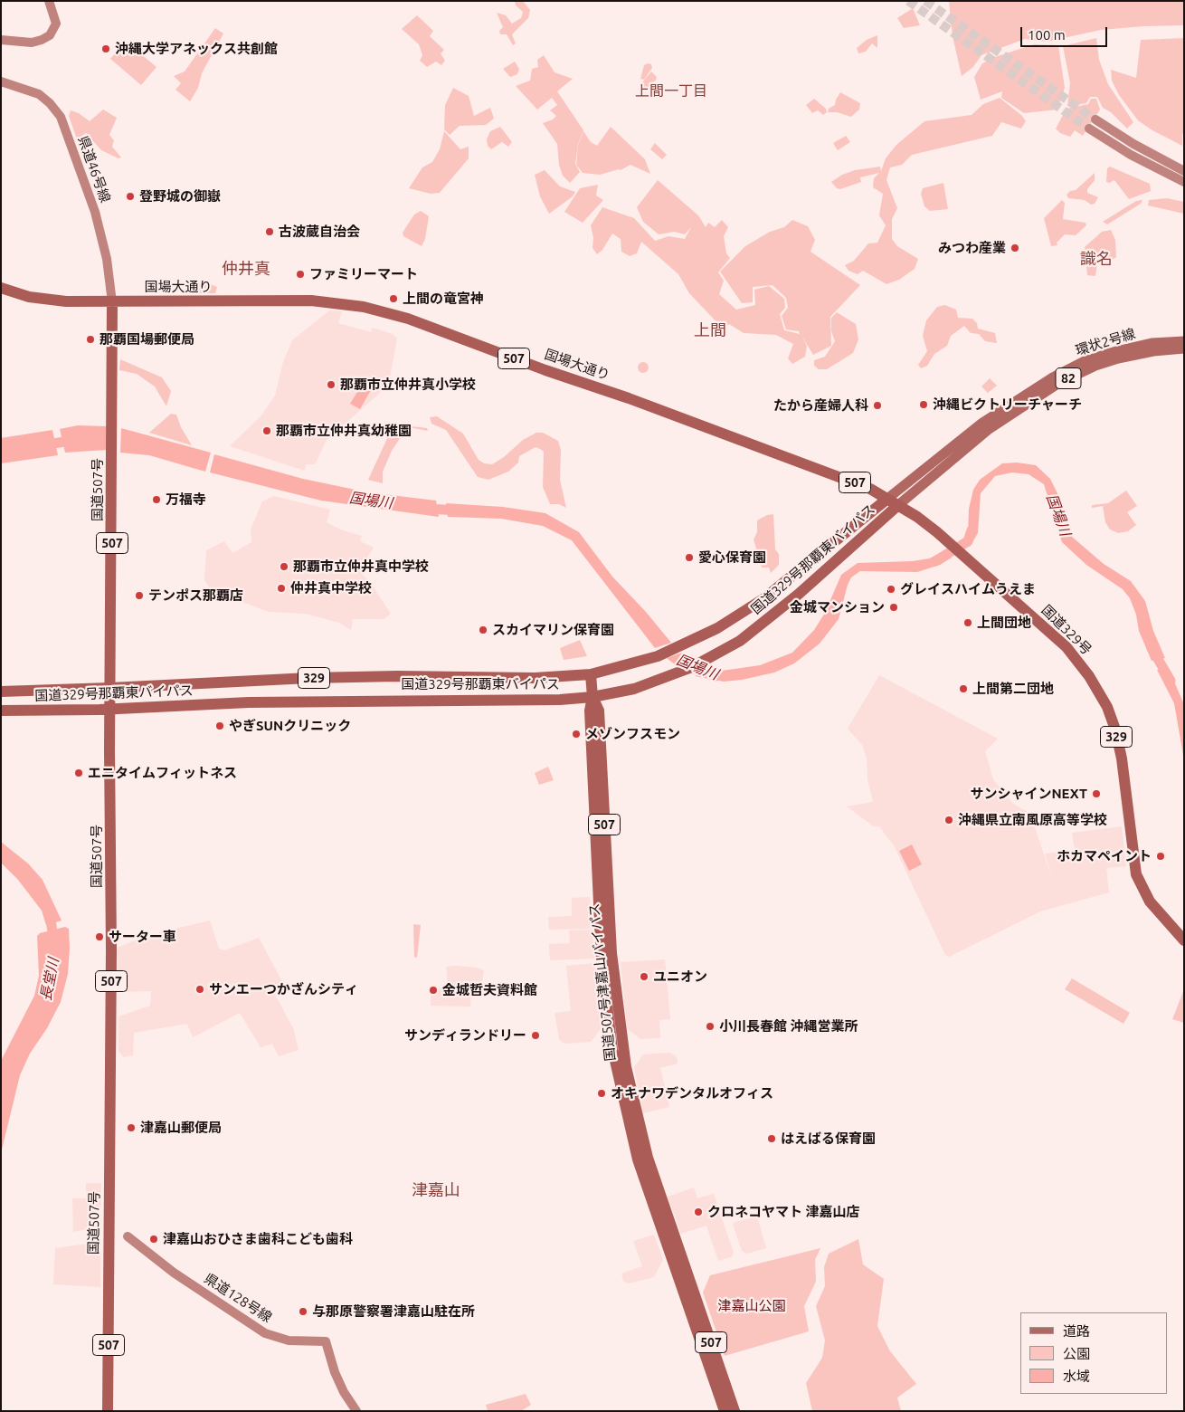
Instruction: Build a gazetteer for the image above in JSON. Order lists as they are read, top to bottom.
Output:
{
  "streets": {
    "highway": [
      "国場大通り",
      "507",
      "国道507号",
      "国道329号那覇東バイパス",
      "国道329号",
      "329",
      "国道507号津嘉山バイパス"
    ],
    "main road": [
      "県道46号線",
      "環状2号線",
      "82",
      "県道128号線"
    ]
  },
  "crossings": [
    ["県道46号線", "国場大通り"],
    ["県道46号線", "507"],
    ["県道46号線", "国道507号"],
    ["国場大通り", "環状2号線"],
    ["国場大通り", "507"],
    ["国場大通り", "国道507号"],
    ["国場大通り", "国道329号那覇東バイパス"],
    ["国場大通り", "国道329号"],
    ["環状2号線", "国道329号那覇東バイパス"],
    ["環状2号線", "国道329号"],
    ["507", "国道507号"],
    ["国道507号", "国道329号那覇東バイパス"],
    ["国道329号那覇東バイパス", "国道329号"],
    ["国道329号那覇東バイパス", "国道507号津嘉山バイパス"]
  ],
  "districts": [
    "上間一丁目",
    "識名",
    "仲井真",
    "上間",
    "津嘉山"
  ],
  "water": ["国場川", "長堂川"],
  "parks": ["津嘉山公園"],
  "places": [
    "沖縄大学アネックス共創館",
    "登野城の御嶽",
    "古波蔵自治会",
    "みつわ産業",
    "ファミリーマート",
    "上間の竜宮神",
    "那覇国場郵便局",
    "那覇市立仲井真小学校",
    "沖縄ビクトリーチャーチ",
    "たから産婦人科",
    "那覇市立仲井真幼稚園",
    "万福寺",
    "愛心保育園",
    "那覇市立仲井真中学校",
    "仲井真中学校",
    "グレイスハイムうえま",
    "テンポス那覇店",
    "金城マンション",
    "上間団地",
    "スカイマリン保育園",
    "上間第二団地",
    "やぎSUNクリニック",
    "メゾンフスモン",
    "エニタイムフィットネス",
    "サンシャインNEXT",
    "沖縄県立南風原高等学校",
    "ホカマペイント",
    "サーター車",
    "ユニオン",
    "サンエーつかざんシティ",
    "金城哲夫資料館",
    "小川長春館 沖縄営業所",
    "サンディランドリー",
    "オキナワデンタルオフィス",
    "津嘉山郵便局",
    "はえばる保育園",
    "クロネコヤマト 津嘉山店",
    "津嘉山おひさま歯科こども歯科",
    "与那原警察署津嘉山駐在所"
  ],
  "legend": ["道路", "公園", "水域"],
  "scale_bar": "100 m"
}
